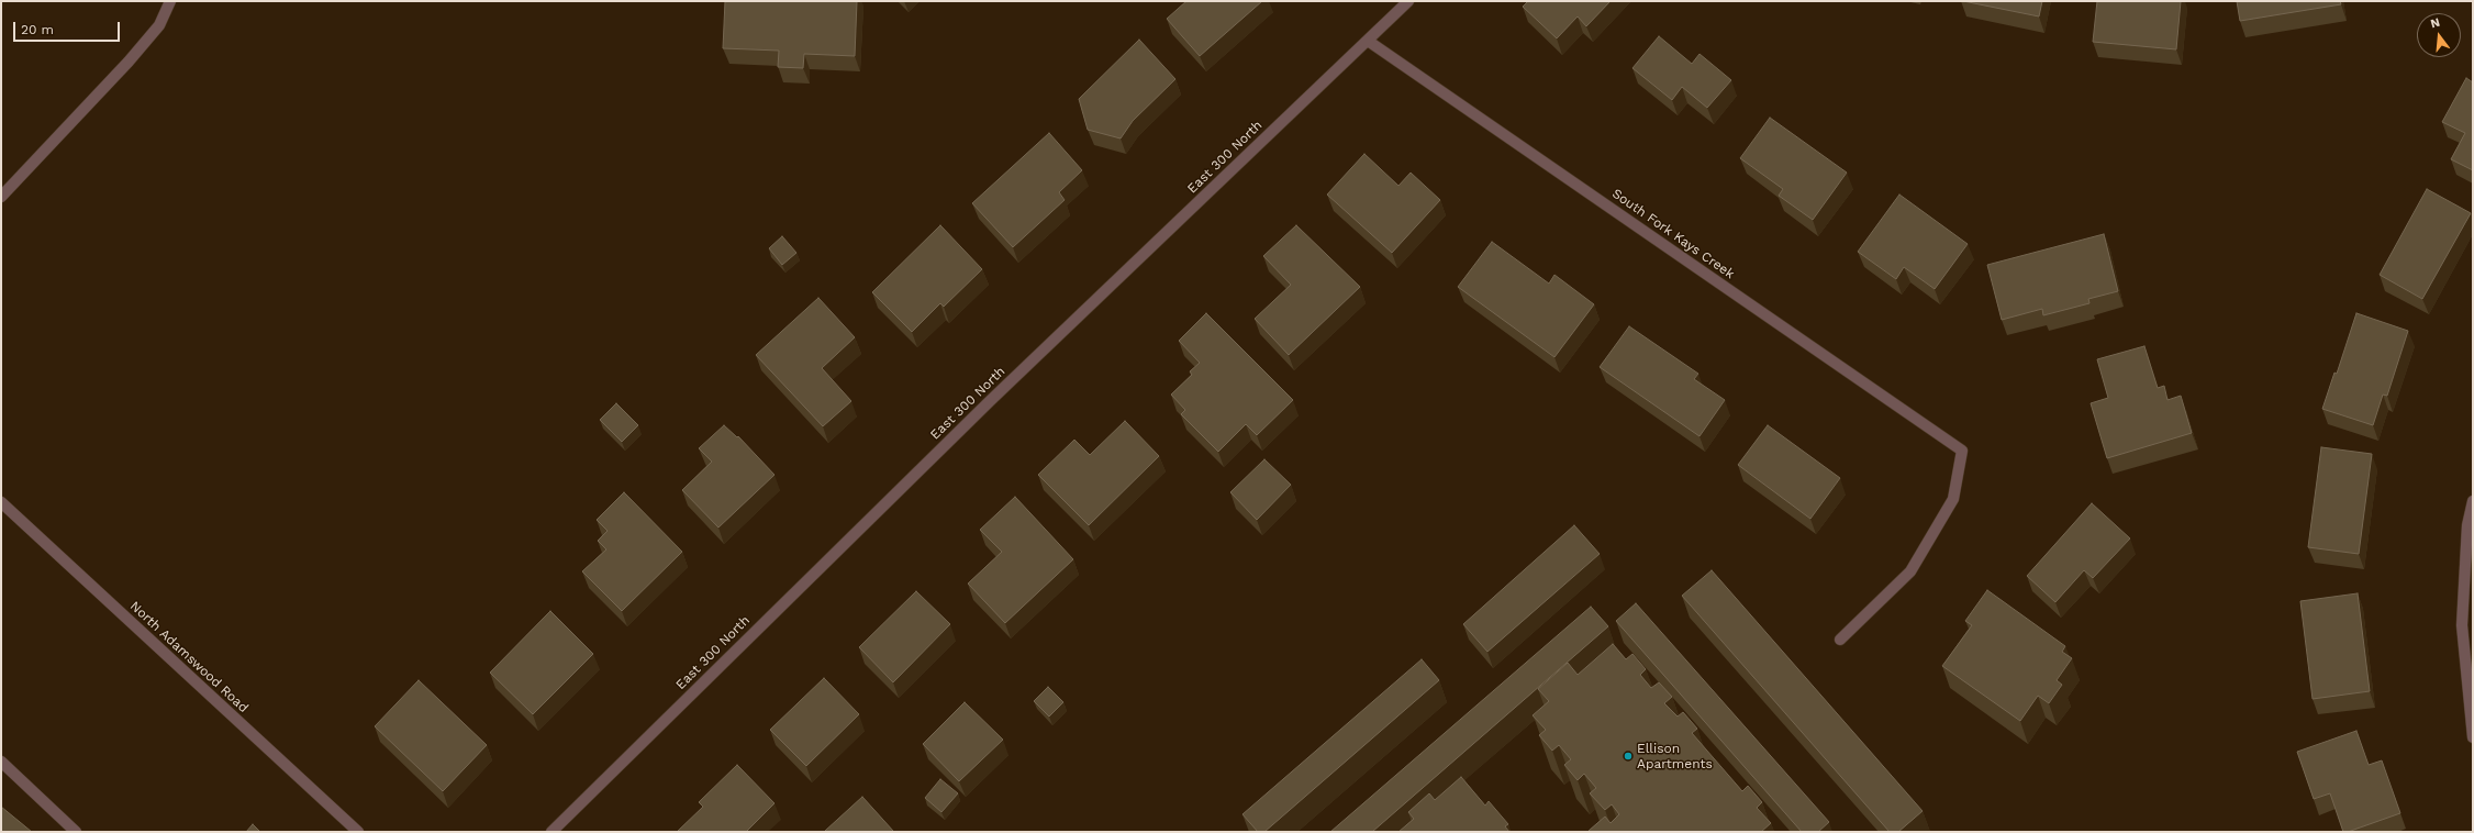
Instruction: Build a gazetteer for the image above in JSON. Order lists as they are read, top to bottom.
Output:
{
  "streets": {
    "street": ["East 300 North", "South Fork Kays Creek", "North Adamswood Road"]
  },
  "crossings": [
    ["East 300 North", "South Fork Kays Creek"]
  ],
  "places": ["Ellison Apartments"],
  "scale_bar": "20 m",
  "north": "top"
}
